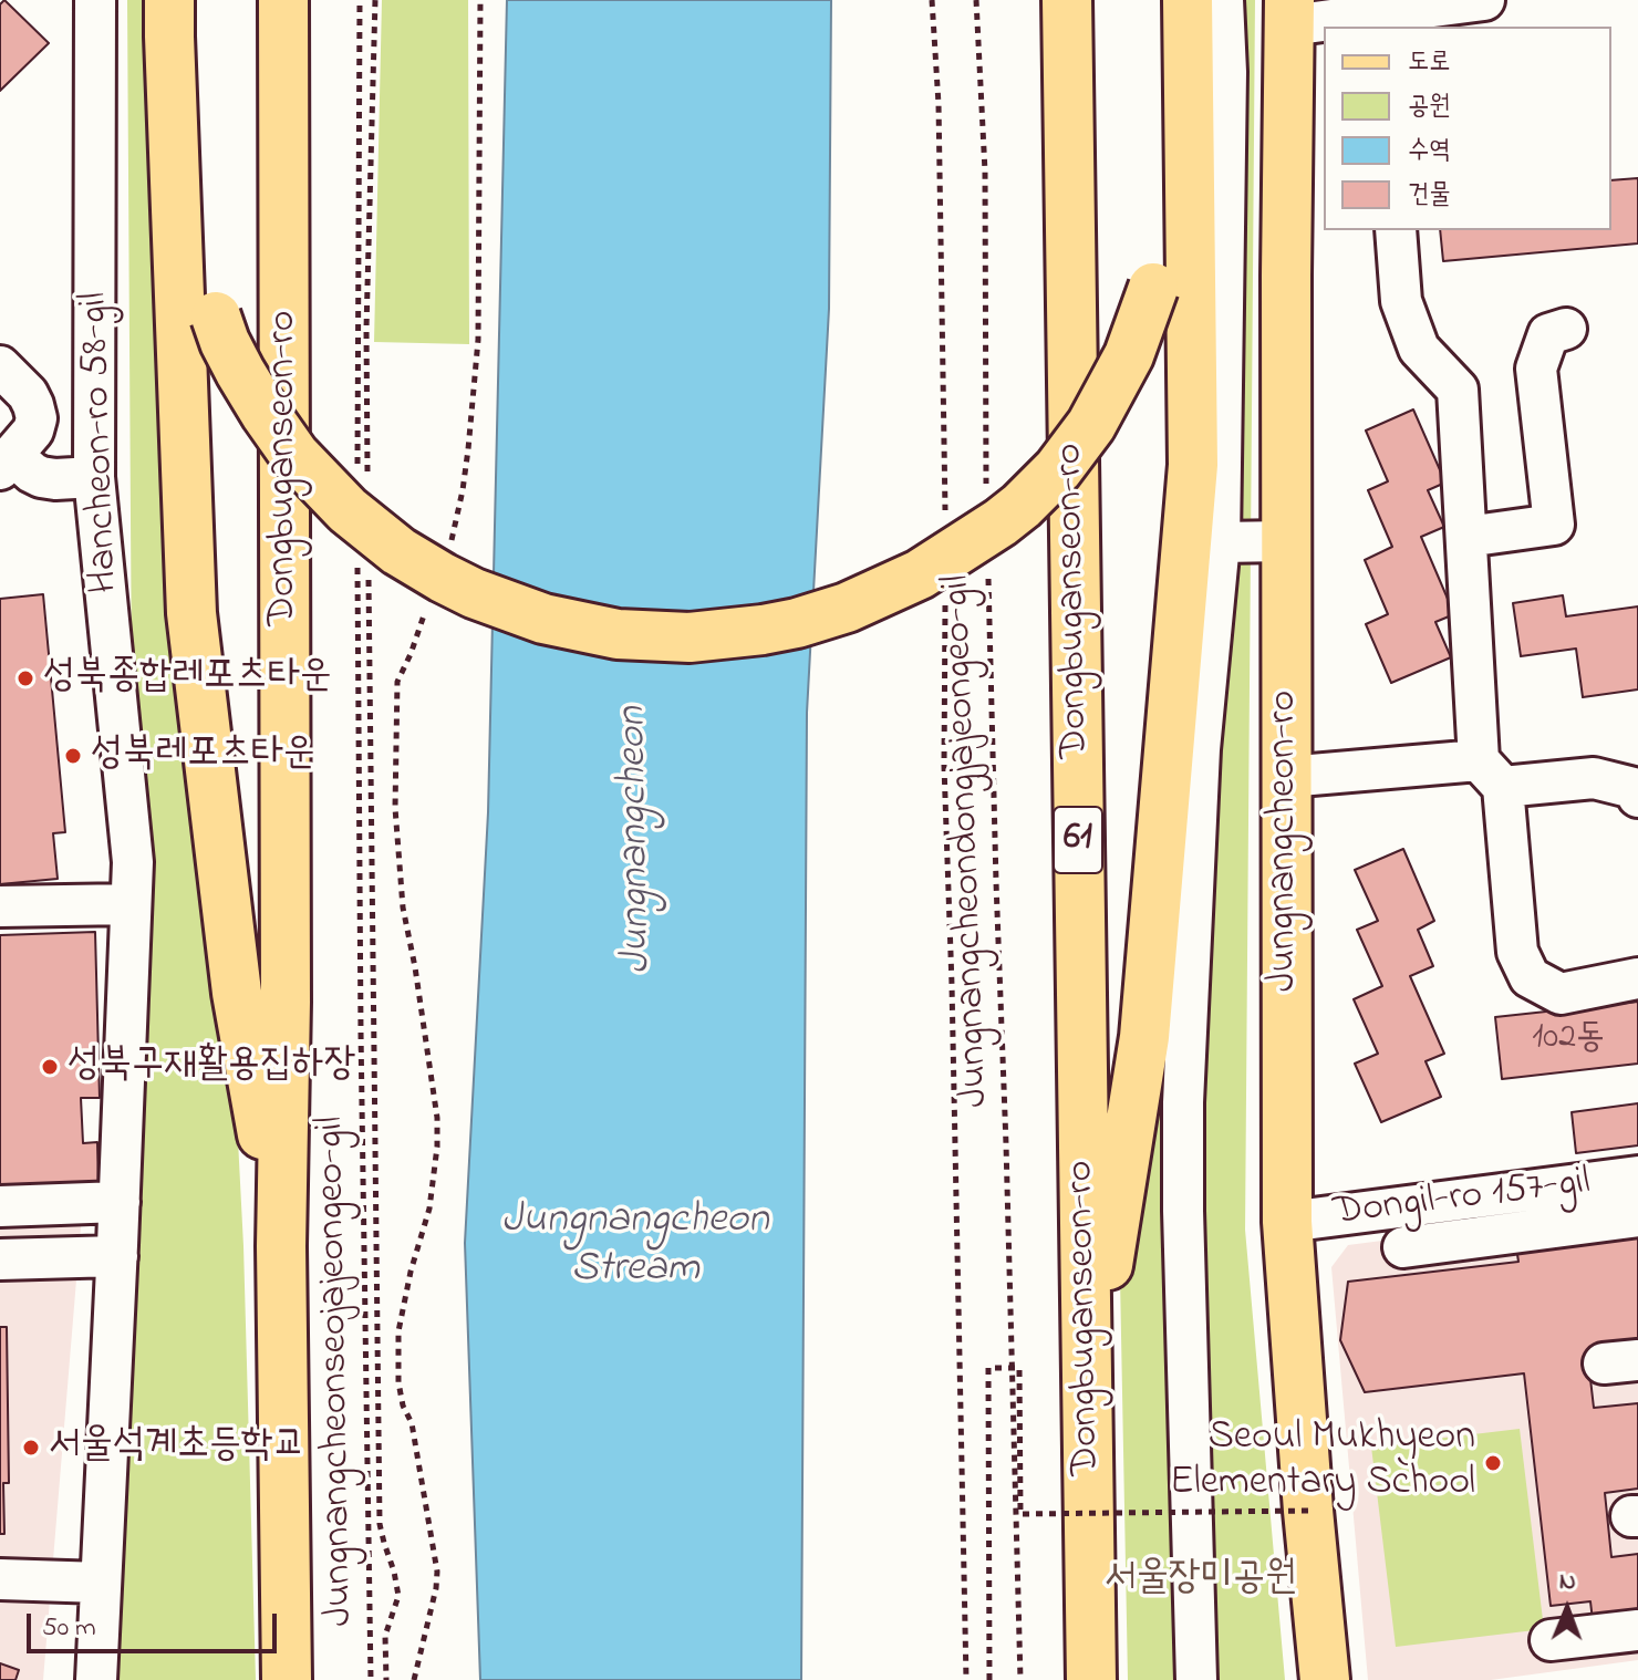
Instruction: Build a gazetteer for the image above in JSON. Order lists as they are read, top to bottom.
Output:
{
  "streets": {
    "main road": ["Dongbuganseon-ro", "61", "Jungnangcheon-ro"],
    "street": ["Hancheon-ro 58-gil", "Dongil-ro 157-gil"],
    "path": ["Jungnangcheondongjajeongeo-gil", "Jungnangcheonseojajeongeo-gil"]
  },
  "crossings": [
    ["Jungnangcheon-ro", "Dongil-ro 157-gil"]
  ],
  "water": ["Jungnangcheon", "Jungnangcheon Stream"],
  "parks": ["서울장미공원"],
  "places": [
    "성북종합레포츠타운",
    "성북레포츠타운",
    "성북구재활용집하장",
    "서울석계초등학교",
    "Seoul Mukhyeon Elementary School"
  ],
  "house_numbers": ["102동"],
  "legend": [
    "도로",
    "공원",
    "수역",
    "건물"
  ],
  "scale_bar": "50 m",
  "north": "top"
}
